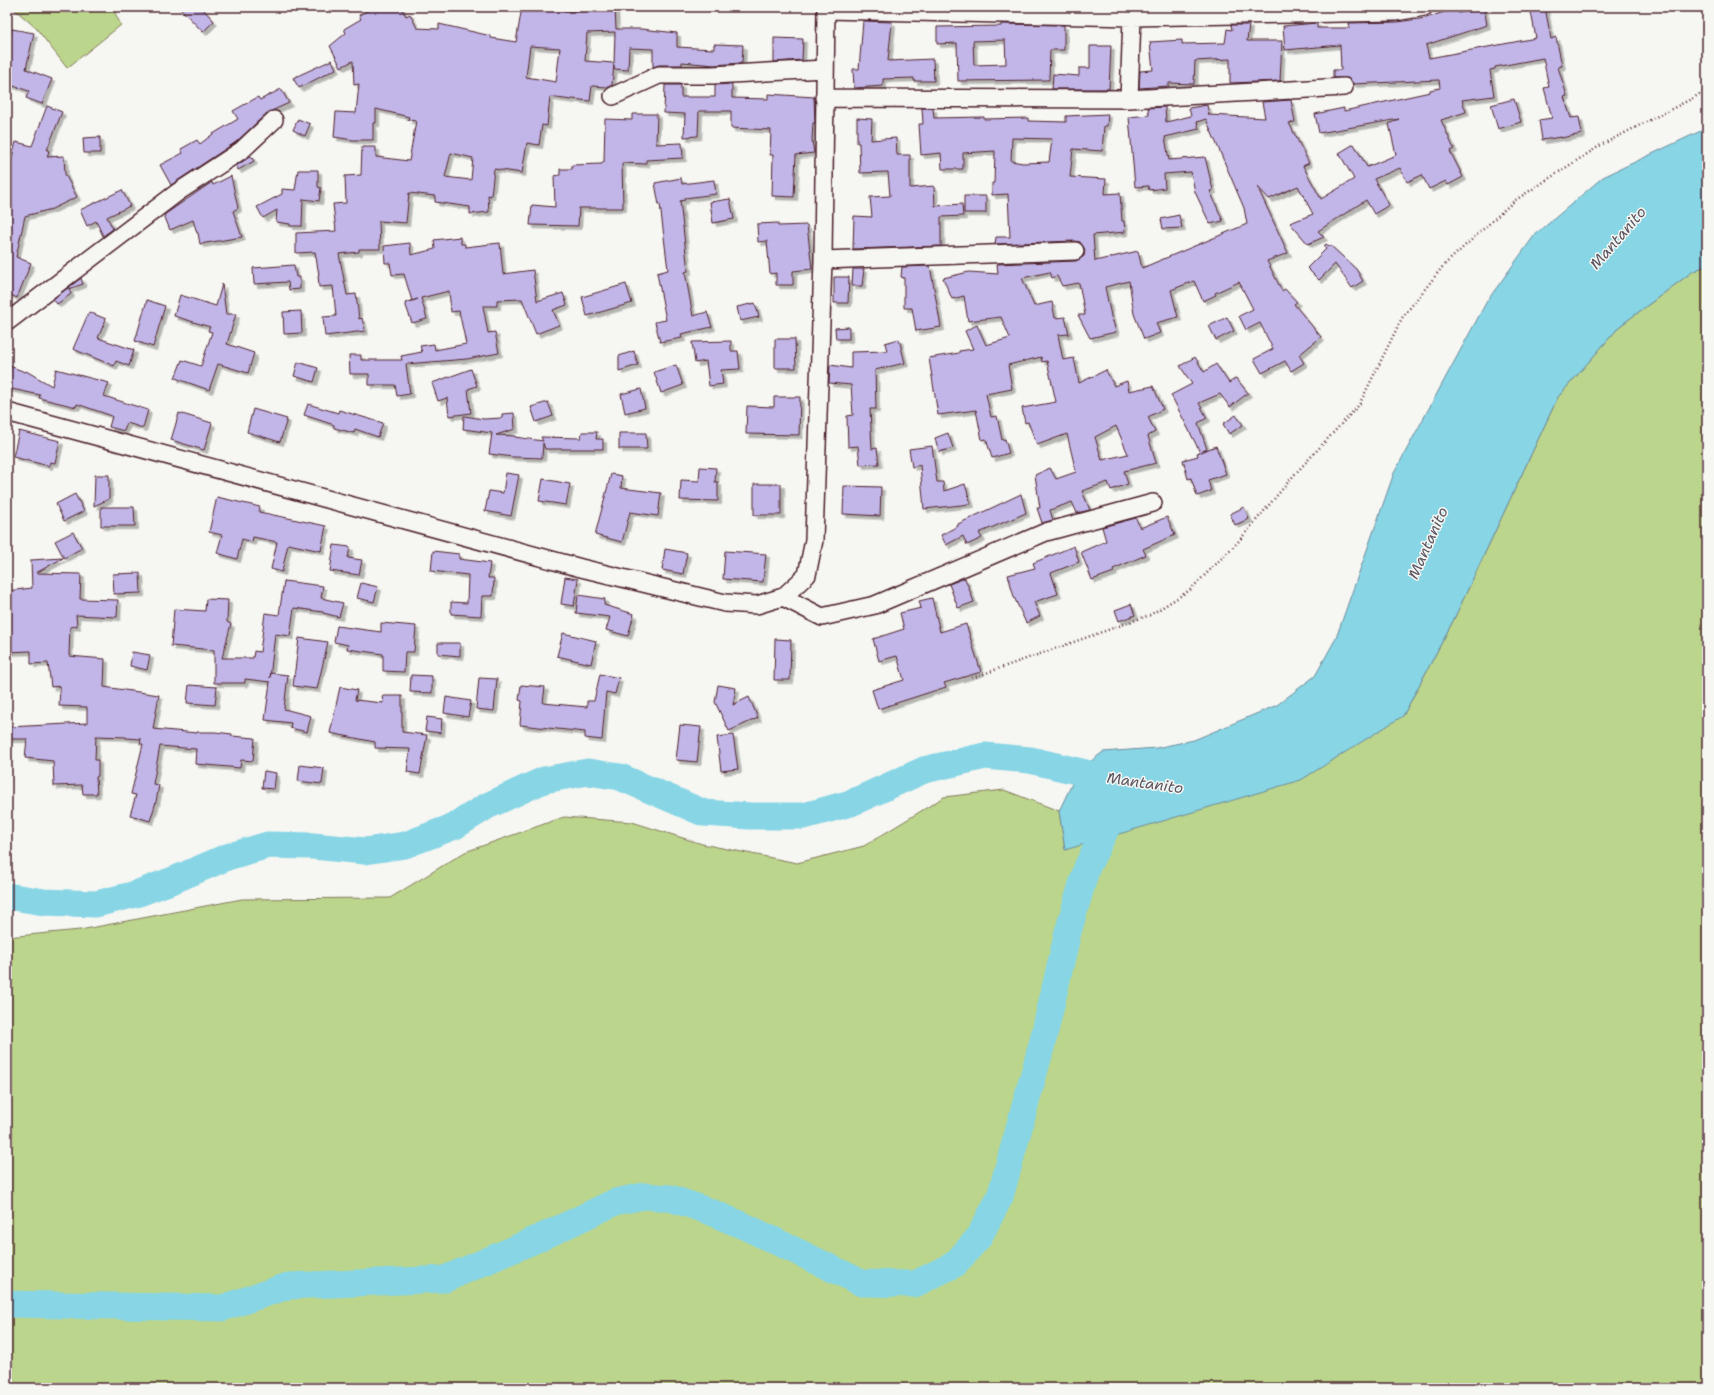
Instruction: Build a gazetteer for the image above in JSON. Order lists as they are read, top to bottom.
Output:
{
  "water": ["Mantanito"]
}
